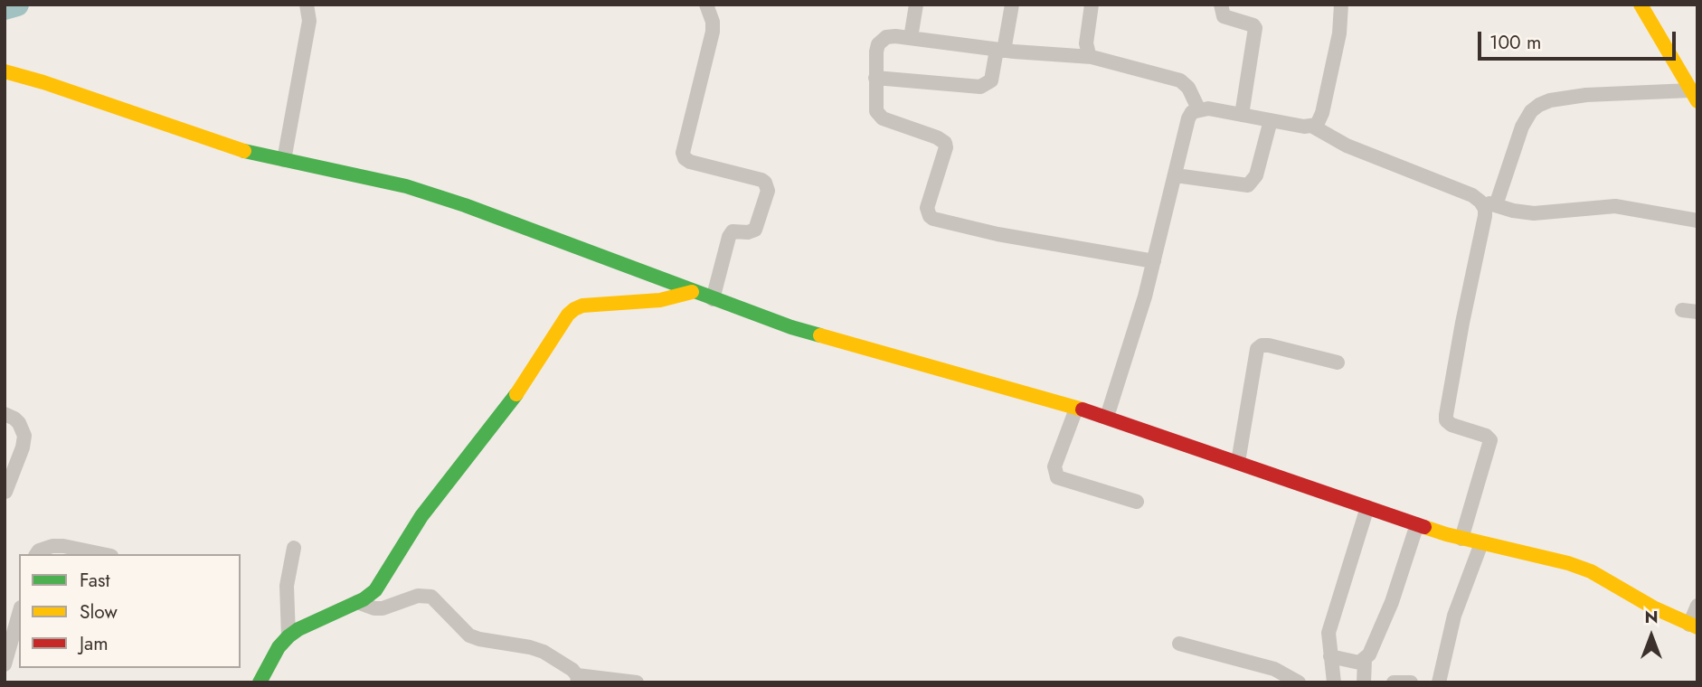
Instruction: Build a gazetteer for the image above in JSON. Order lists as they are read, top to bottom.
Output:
{
  "legend": ["Fast", "Slow", "Jam"],
  "scale_bar": "100 m",
  "north": "top"
}
